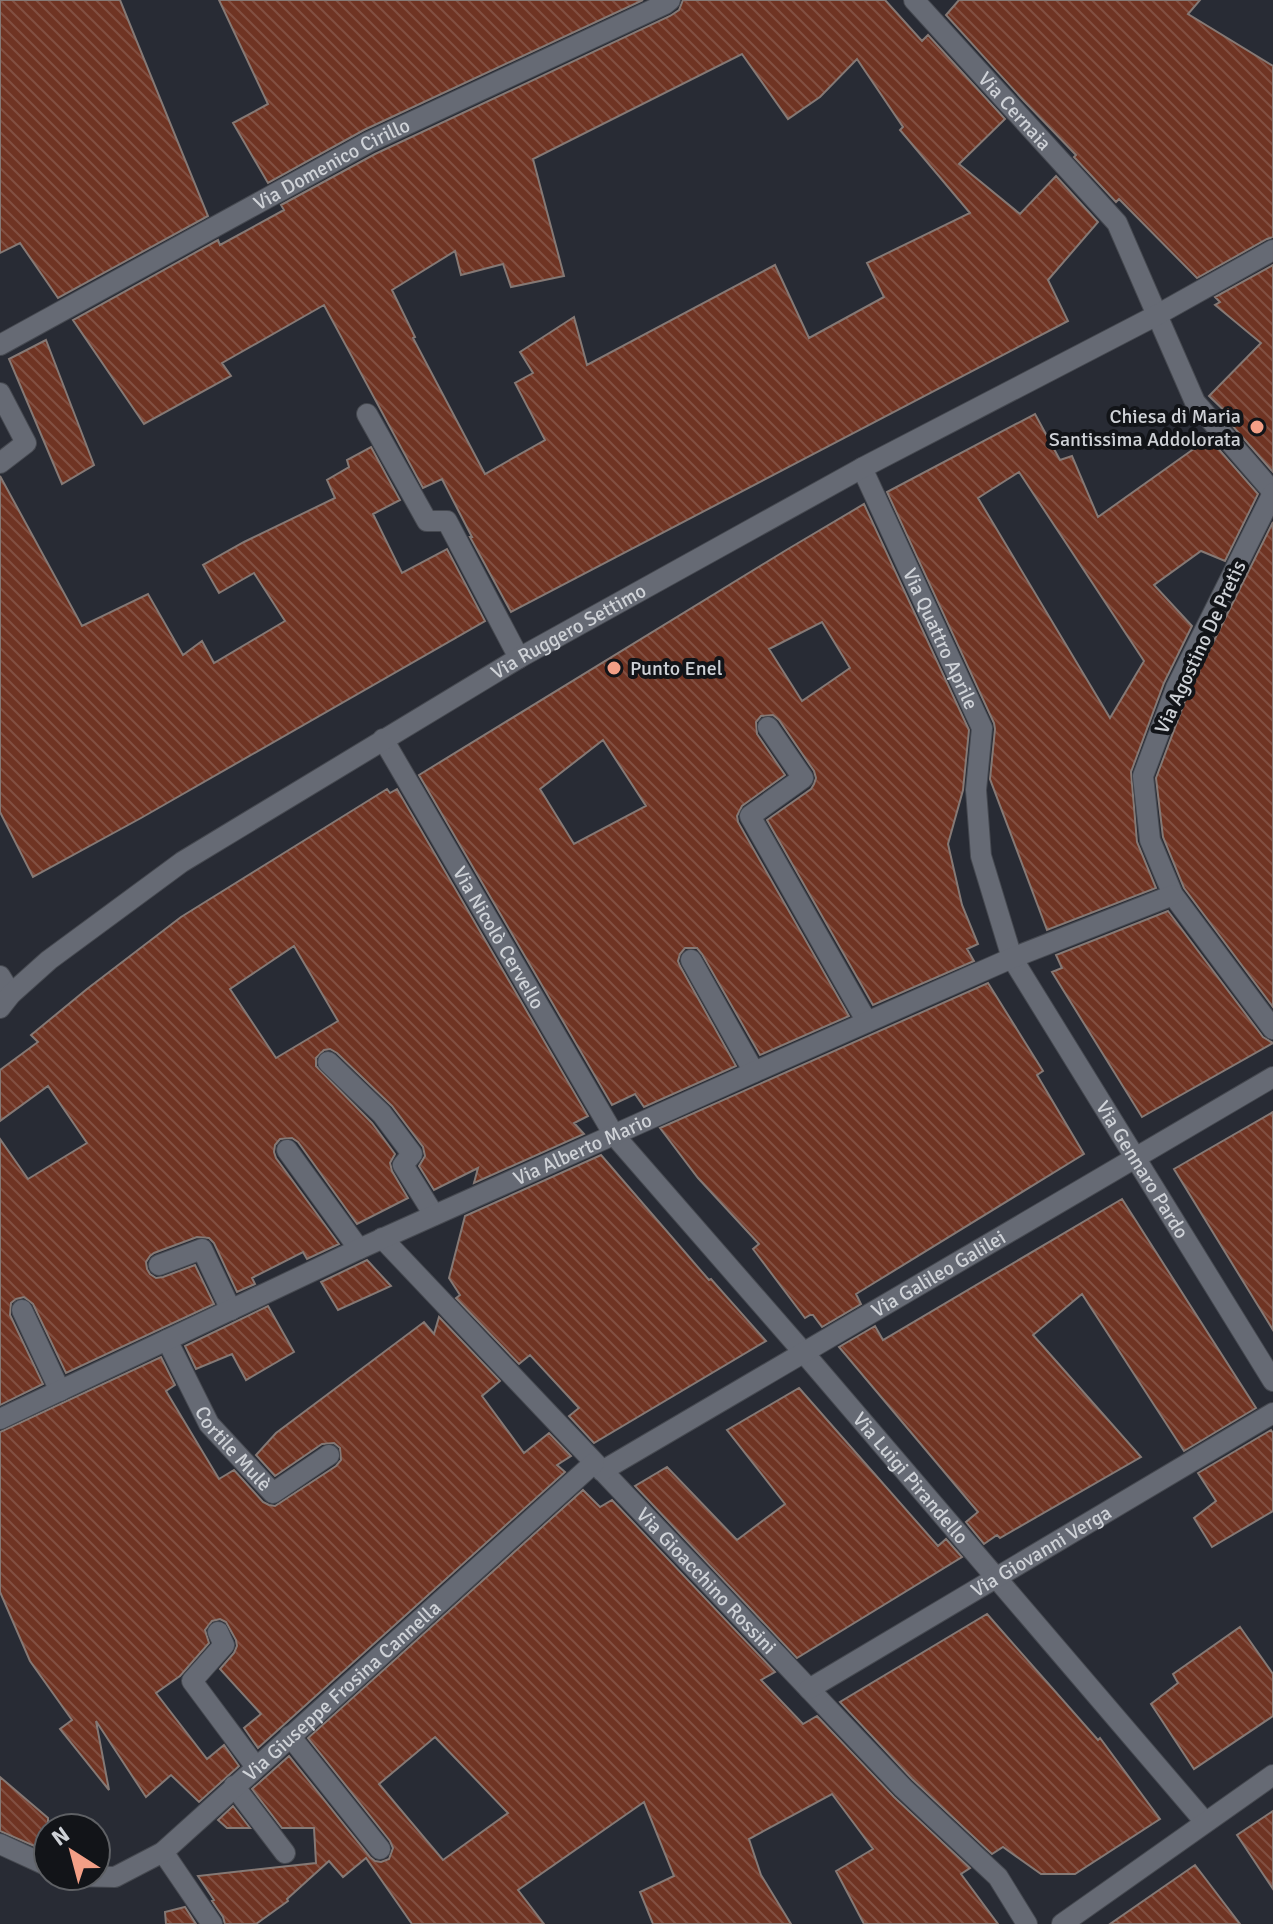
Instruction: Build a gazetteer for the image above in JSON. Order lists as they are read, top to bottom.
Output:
{
  "streets": {
    "street": [
      "Via Cernaia",
      "Via Domenico Cirillo",
      "Via Ruggero Settimo",
      "Via Quattro Aprile",
      "Via Agostino De Pretis",
      "Via Nicolò Cervello",
      "Via Alberto Mario",
      "Via Gennaro Pardo",
      "Via Galileo Galilei",
      "Cortile Mulè",
      "Via Luigi Pirandello",
      "Via Giovanni Verga",
      "Via Gioacchino Rossini",
      "Via Giuseppe Frosina Cannella"
    ]
  },
  "crossings": [
    ["Via Cernaia", "Via Ruggero Settimo"],
    ["Via Cernaia", "Via Agostino De Pretis"],
    ["Via Ruggero Settimo", "Via Quattro Aprile"],
    ["Via Ruggero Settimo", "Via Nicolò Cervello"],
    ["Via Quattro Aprile", "Via Alberto Mario"],
    ["Via Quattro Aprile", "Via Gennaro Pardo"],
    ["Via Agostino De Pretis", "Via Alberto Mario"],
    ["Via Nicolò Cervello", "Via Alberto Mario"],
    ["Via Nicolò Cervello", "Via Luigi Pirandello"],
    ["Via Alberto Mario", "Via Gennaro Pardo"],
    ["Via Alberto Mario", "Cortile Mulè"],
    ["Via Alberto Mario", "Via Luigi Pirandello"],
    ["Via Alberto Mario", "Via Gioacchino Rossini"],
    ["Via Gennaro Pardo", "Via Galileo Galilei"],
    ["Via Galileo Galilei", "Via Luigi Pirandello"],
    ["Via Galileo Galilei", "Via Gioacchino Rossini"],
    ["Via Galileo Galilei", "Via Giuseppe Frosina Cannella"],
    ["Via Luigi Pirandello", "Via Giovanni Verga"],
    ["Via Giovanni Verga", "Via Gioacchino Rossini"],
    ["Via Gioacchino Rossini", "Via Giuseppe Frosina Cannella"]
  ],
  "places": ["Chiesa di Maria Santissima Addolorata", "Punto Enel"],
  "north": "top left"
}
